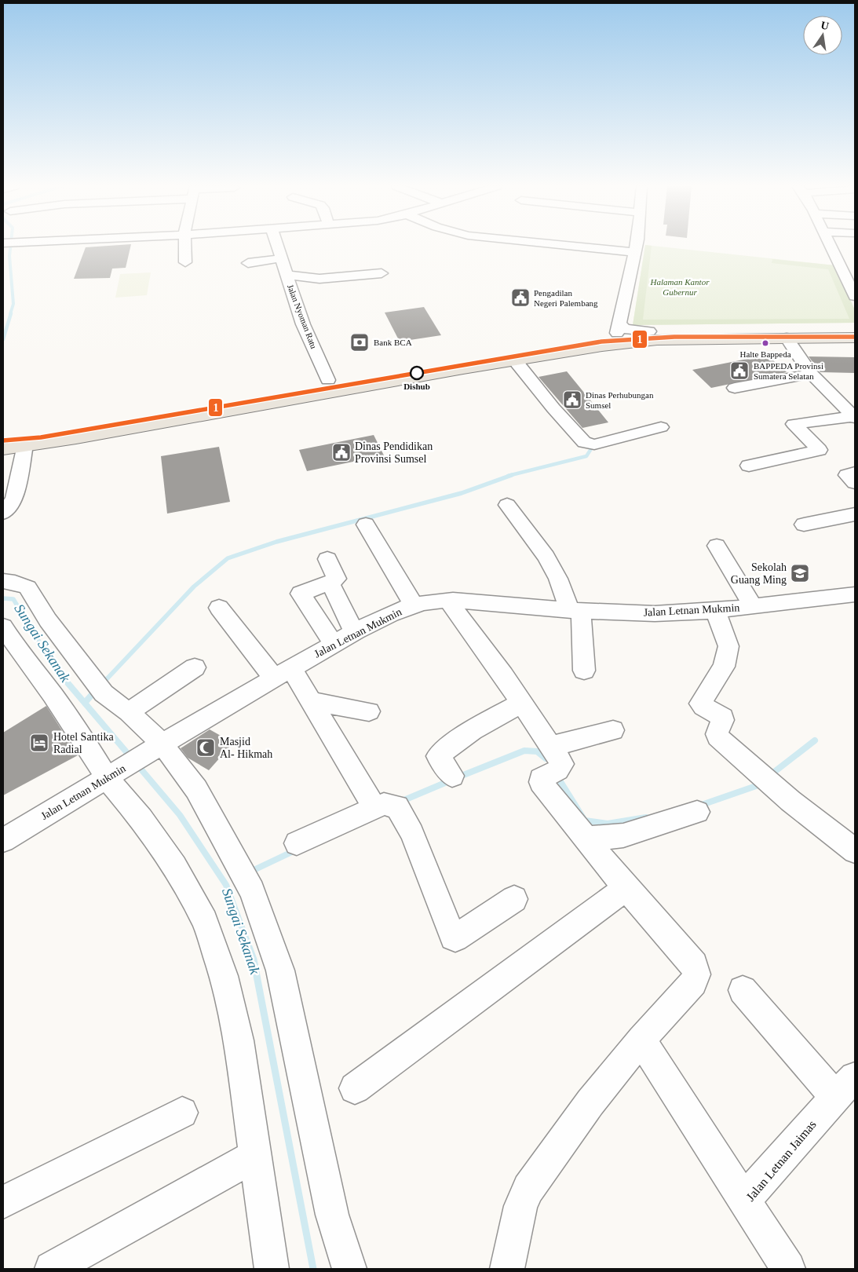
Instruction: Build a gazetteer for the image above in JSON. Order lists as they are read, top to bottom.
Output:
{
  "streets": {
    "street": ["Jalan Nyoman Ratu", "Jalan Letnan Mukmin", "Jalan Letnan Jaimas"]
  },
  "water": ["Sungai Sekanak"],
  "parks": ["Halaman Kantor Gubernur"],
  "places": {
    "public building": [
      "Pengadilan Negeri Palembang",
      "BAPPEDA Provinsi Sumatera Selatan",
      "Dinas Perhubungan Sumsel",
      "Dinas Pendidikan Provinsi Sumsel"
    ],
    "bank": ["Bank BCA"],
    "other": ["Halte Bappeda", "Dishub"],
    "school or university": ["Sekolah Guang Ming"],
    "hotel": ["Hotel Santika Radial"],
    "mosque": ["Masjid Al- Hikmah"]
  },
  "lines": ["transit line 1"],
  "north": "top"
}
